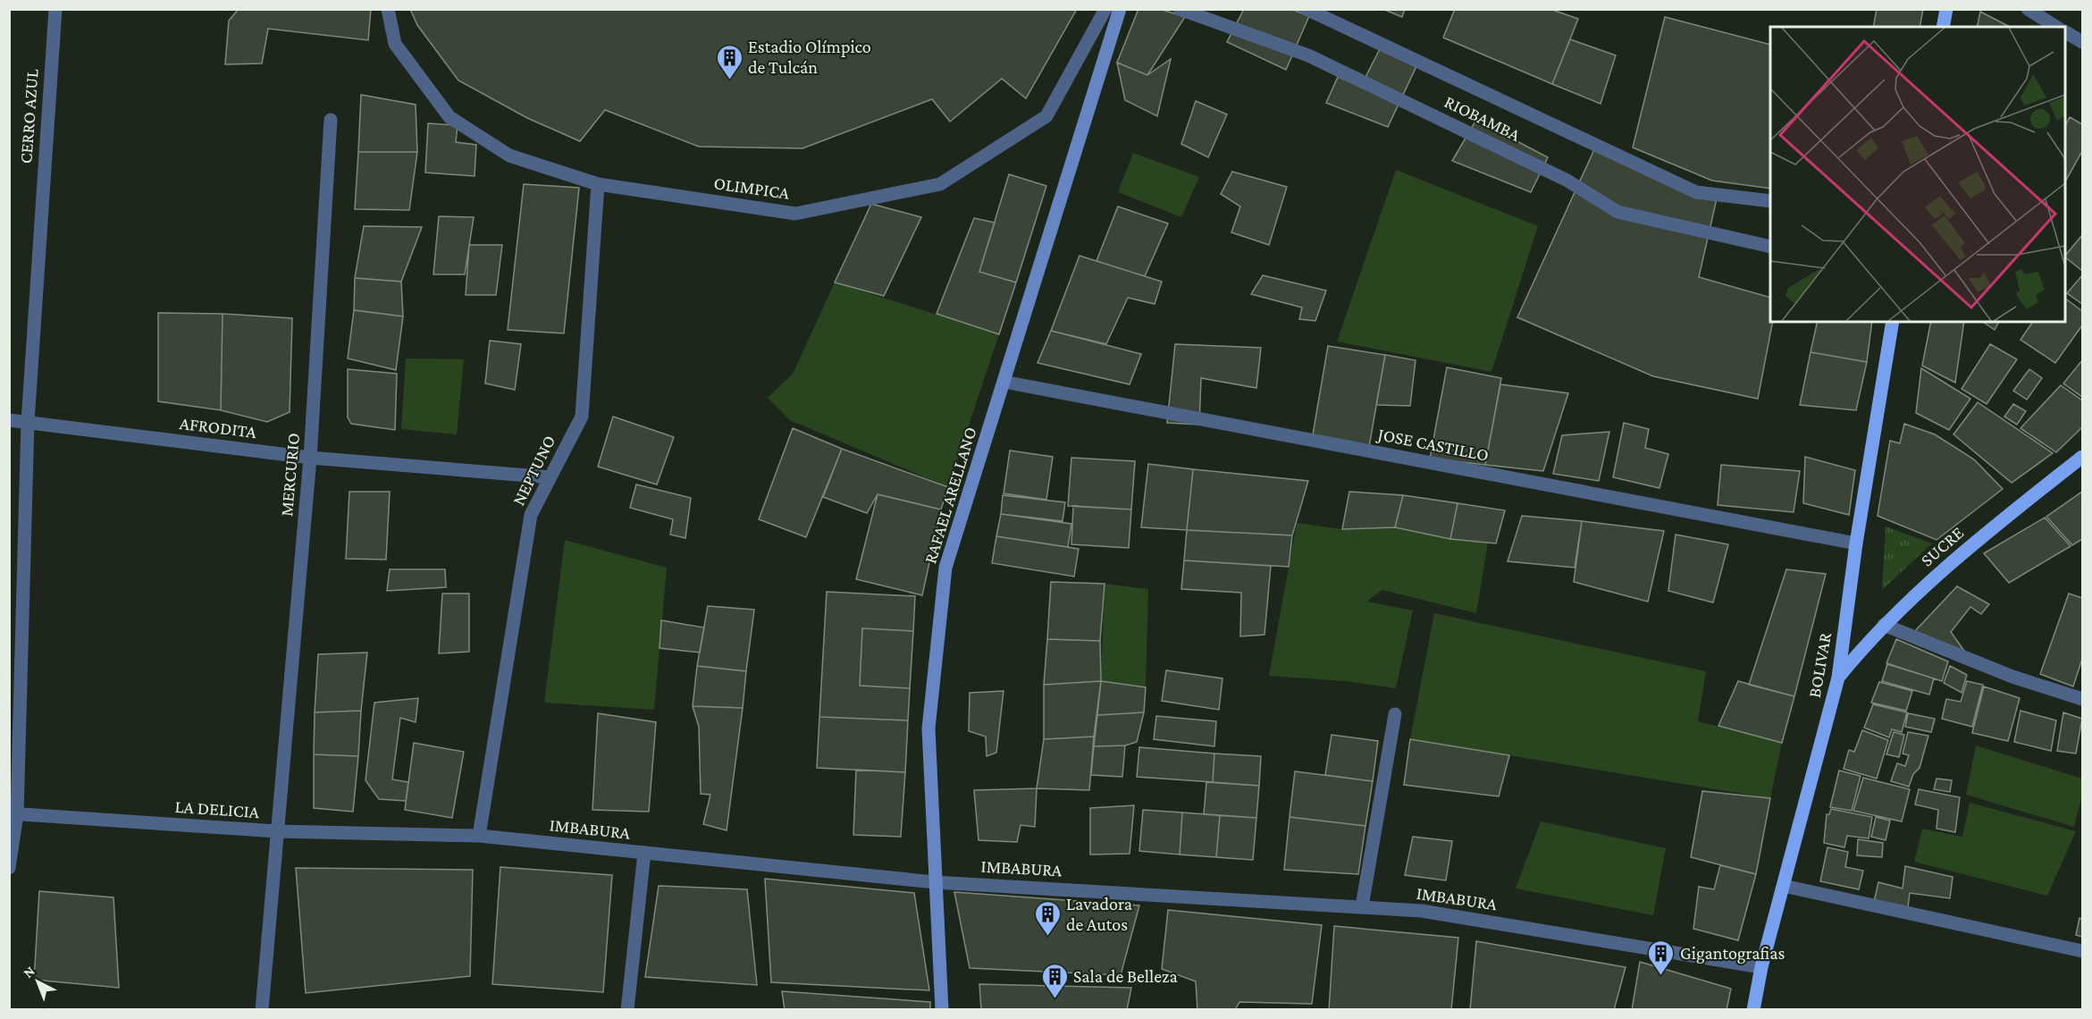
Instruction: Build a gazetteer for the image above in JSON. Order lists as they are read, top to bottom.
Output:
{
  "streets": {
    "main road": ["RAFAEL ARELLANO", "SUCRE", "BOLIVAR"],
    "street": [
      "CERRO AZUL",
      "RIOBAMBA",
      "OLIMPICA",
      "AFRODITA",
      "JOSE CASTILLO",
      "NEPTUNO",
      "MERCURIO",
      "LA DELICIA",
      "IMBABURA"
    ]
  },
  "crossings": [
    ["CERRO AZUL", "AFRODITA"],
    ["CERRO AZUL", "LA DELICIA"],
    ["OLIMPICA", "NEPTUNO"],
    ["AFRODITA", "NEPTUNO"],
    ["AFRODITA", "MERCURIO"],
    ["JOSE CASTILLO", "RAFAEL ARELLANO"],
    ["JOSE CASTILLO", "BOLIVAR"],
    ["NEPTUNO", "IMBABURA"],
    ["MERCURIO", "LA DELICIA"],
    ["MERCURIO", "IMBABURA"],
    ["RAFAEL ARELLANO", "IMBABURA"],
    ["SUCRE", "BOLIVAR"],
    ["BOLIVAR", "IMBABURA"],
    ["LA DELICIA", "IMBABURA"]
  ],
  "places": {
    "building": [
      "Estadio Olímpico de Tulcán",
      "Lavadora de Autos",
      "Gigantografias",
      "Sala de Belleza"
    ]
  },
  "north": "top left"
}
